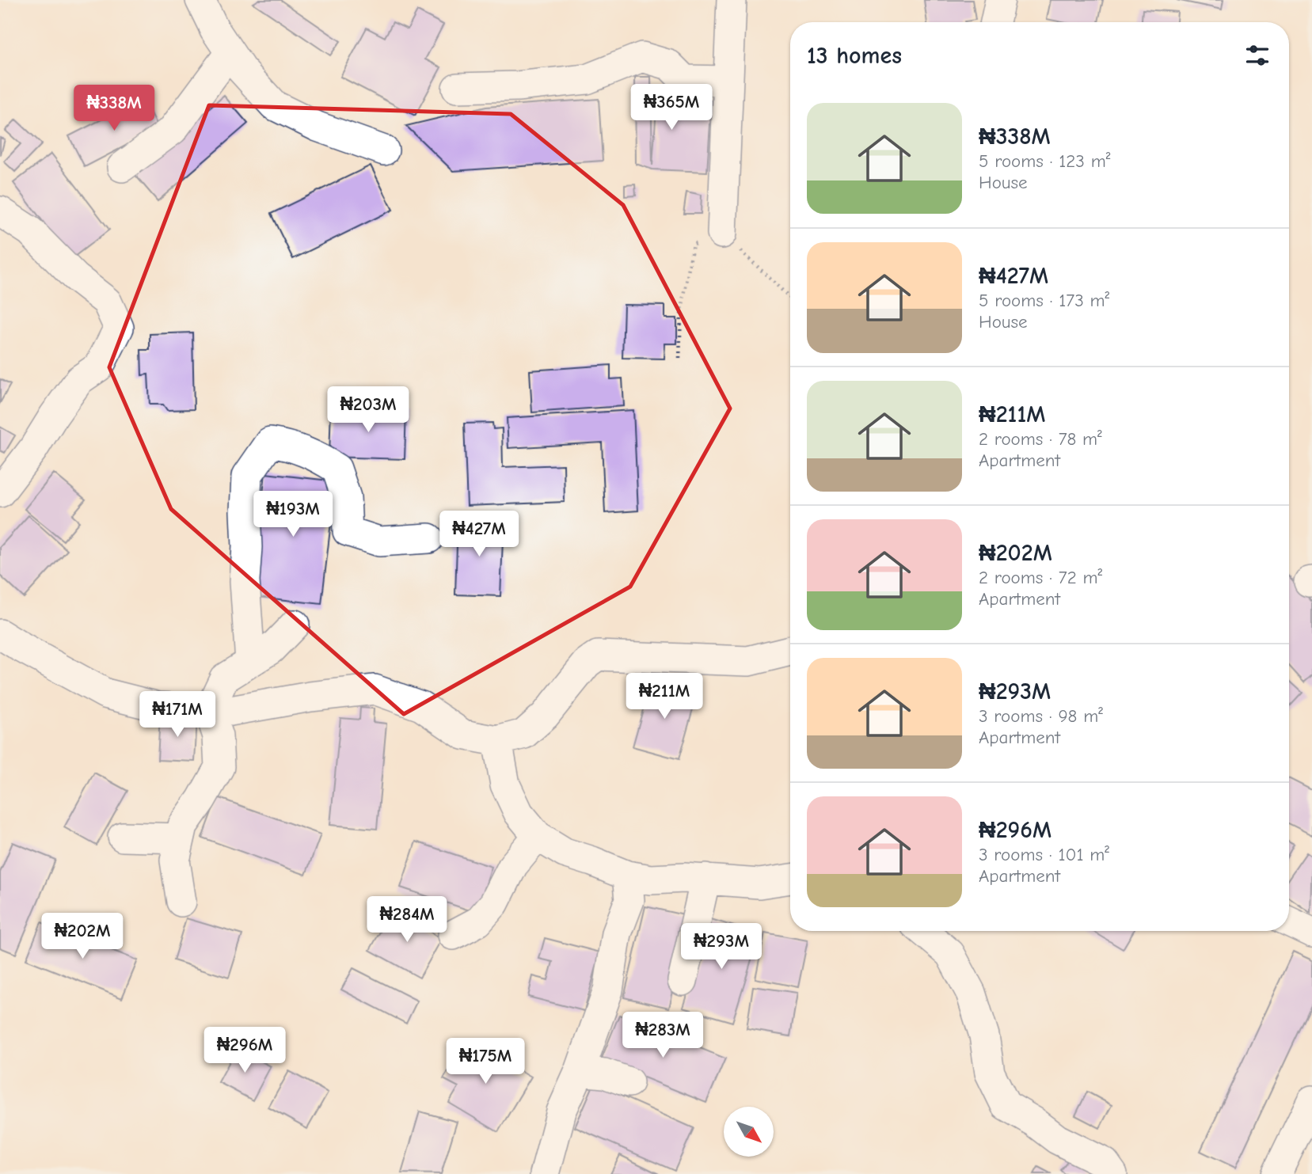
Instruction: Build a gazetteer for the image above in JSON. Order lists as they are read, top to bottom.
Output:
{
  "north": "bottom right",
  "page": {
    "heading": "13 homes",
    "price": [
      "₦365M",
      "₦338M",
      "₦203M",
      "₦193M",
      "₦427M",
      "₦211M",
      "₦171M",
      "₦284M",
      "₦202M",
      "₦293M",
      "₦283M",
      "₦296M",
      "₦175M"
    ],
    "list": [
      {
        "name": "₦338M",
        "note": "5 rooms · 123 m² · House"
      },
      {
        "name": "₦427M",
        "note": "5 rooms · 173 m² · House"
      },
      {
        "name": "₦211M",
        "note": "2 rooms · 78 m² · Apartment"
      },
      {
        "name": "₦202M",
        "note": "2 rooms · 72 m² · Apartment"
      },
      {
        "name": "₦293M",
        "note": "3 rooms · 98 m² · Apartment"
      },
      {
        "name": "₦296M",
        "note": "3 rooms · 101 m² · Apartment"
      }
    ]
  }
}
